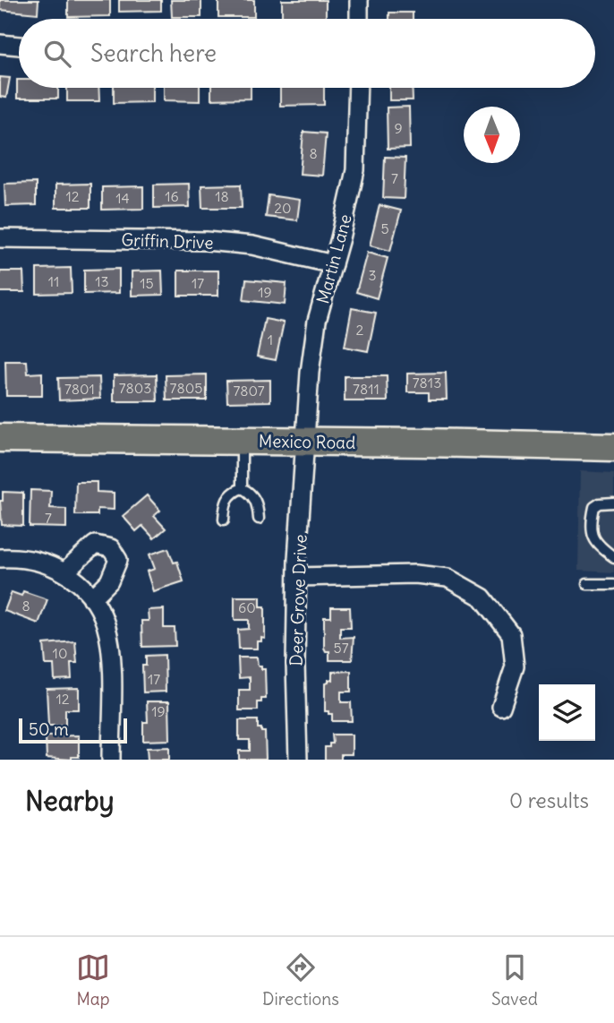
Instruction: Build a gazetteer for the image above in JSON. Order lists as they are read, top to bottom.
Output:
{
  "streets": {
    "main road": ["Mexico Road"],
    "street": ["Griffin Drive", "Martin Lane", "Deer Grove Drive"]
  },
  "crossings": [
    ["Griffin Drive", "Martin Lane"],
    ["Martin Lane", "Mexico Road"],
    ["Martin Lane", "Deer Grove Drive"],
    ["Mexico Road", "Deer Grove Drive"]
  ],
  "house_numbers": [
    "9",
    "8",
    "7",
    "12",
    "16",
    "18",
    "14",
    "20",
    "5",
    "3",
    "11",
    "13",
    "15",
    "17",
    "19",
    "2",
    "1",
    "7813",
    "7803",
    "7805",
    "7801",
    "7811",
    "7807",
    "7",
    "8",
    "60",
    "57",
    "10",
    "17",
    "12",
    "19"
  ],
  "scale_bar": "50 m",
  "north": "bottom",
  "page": {
    "search": "Search here",
    "scale": "50 m",
    "heading": ["Nearby", "0 results"],
    "nav": ["Map", "Directions", "Saved"]
  }
}
